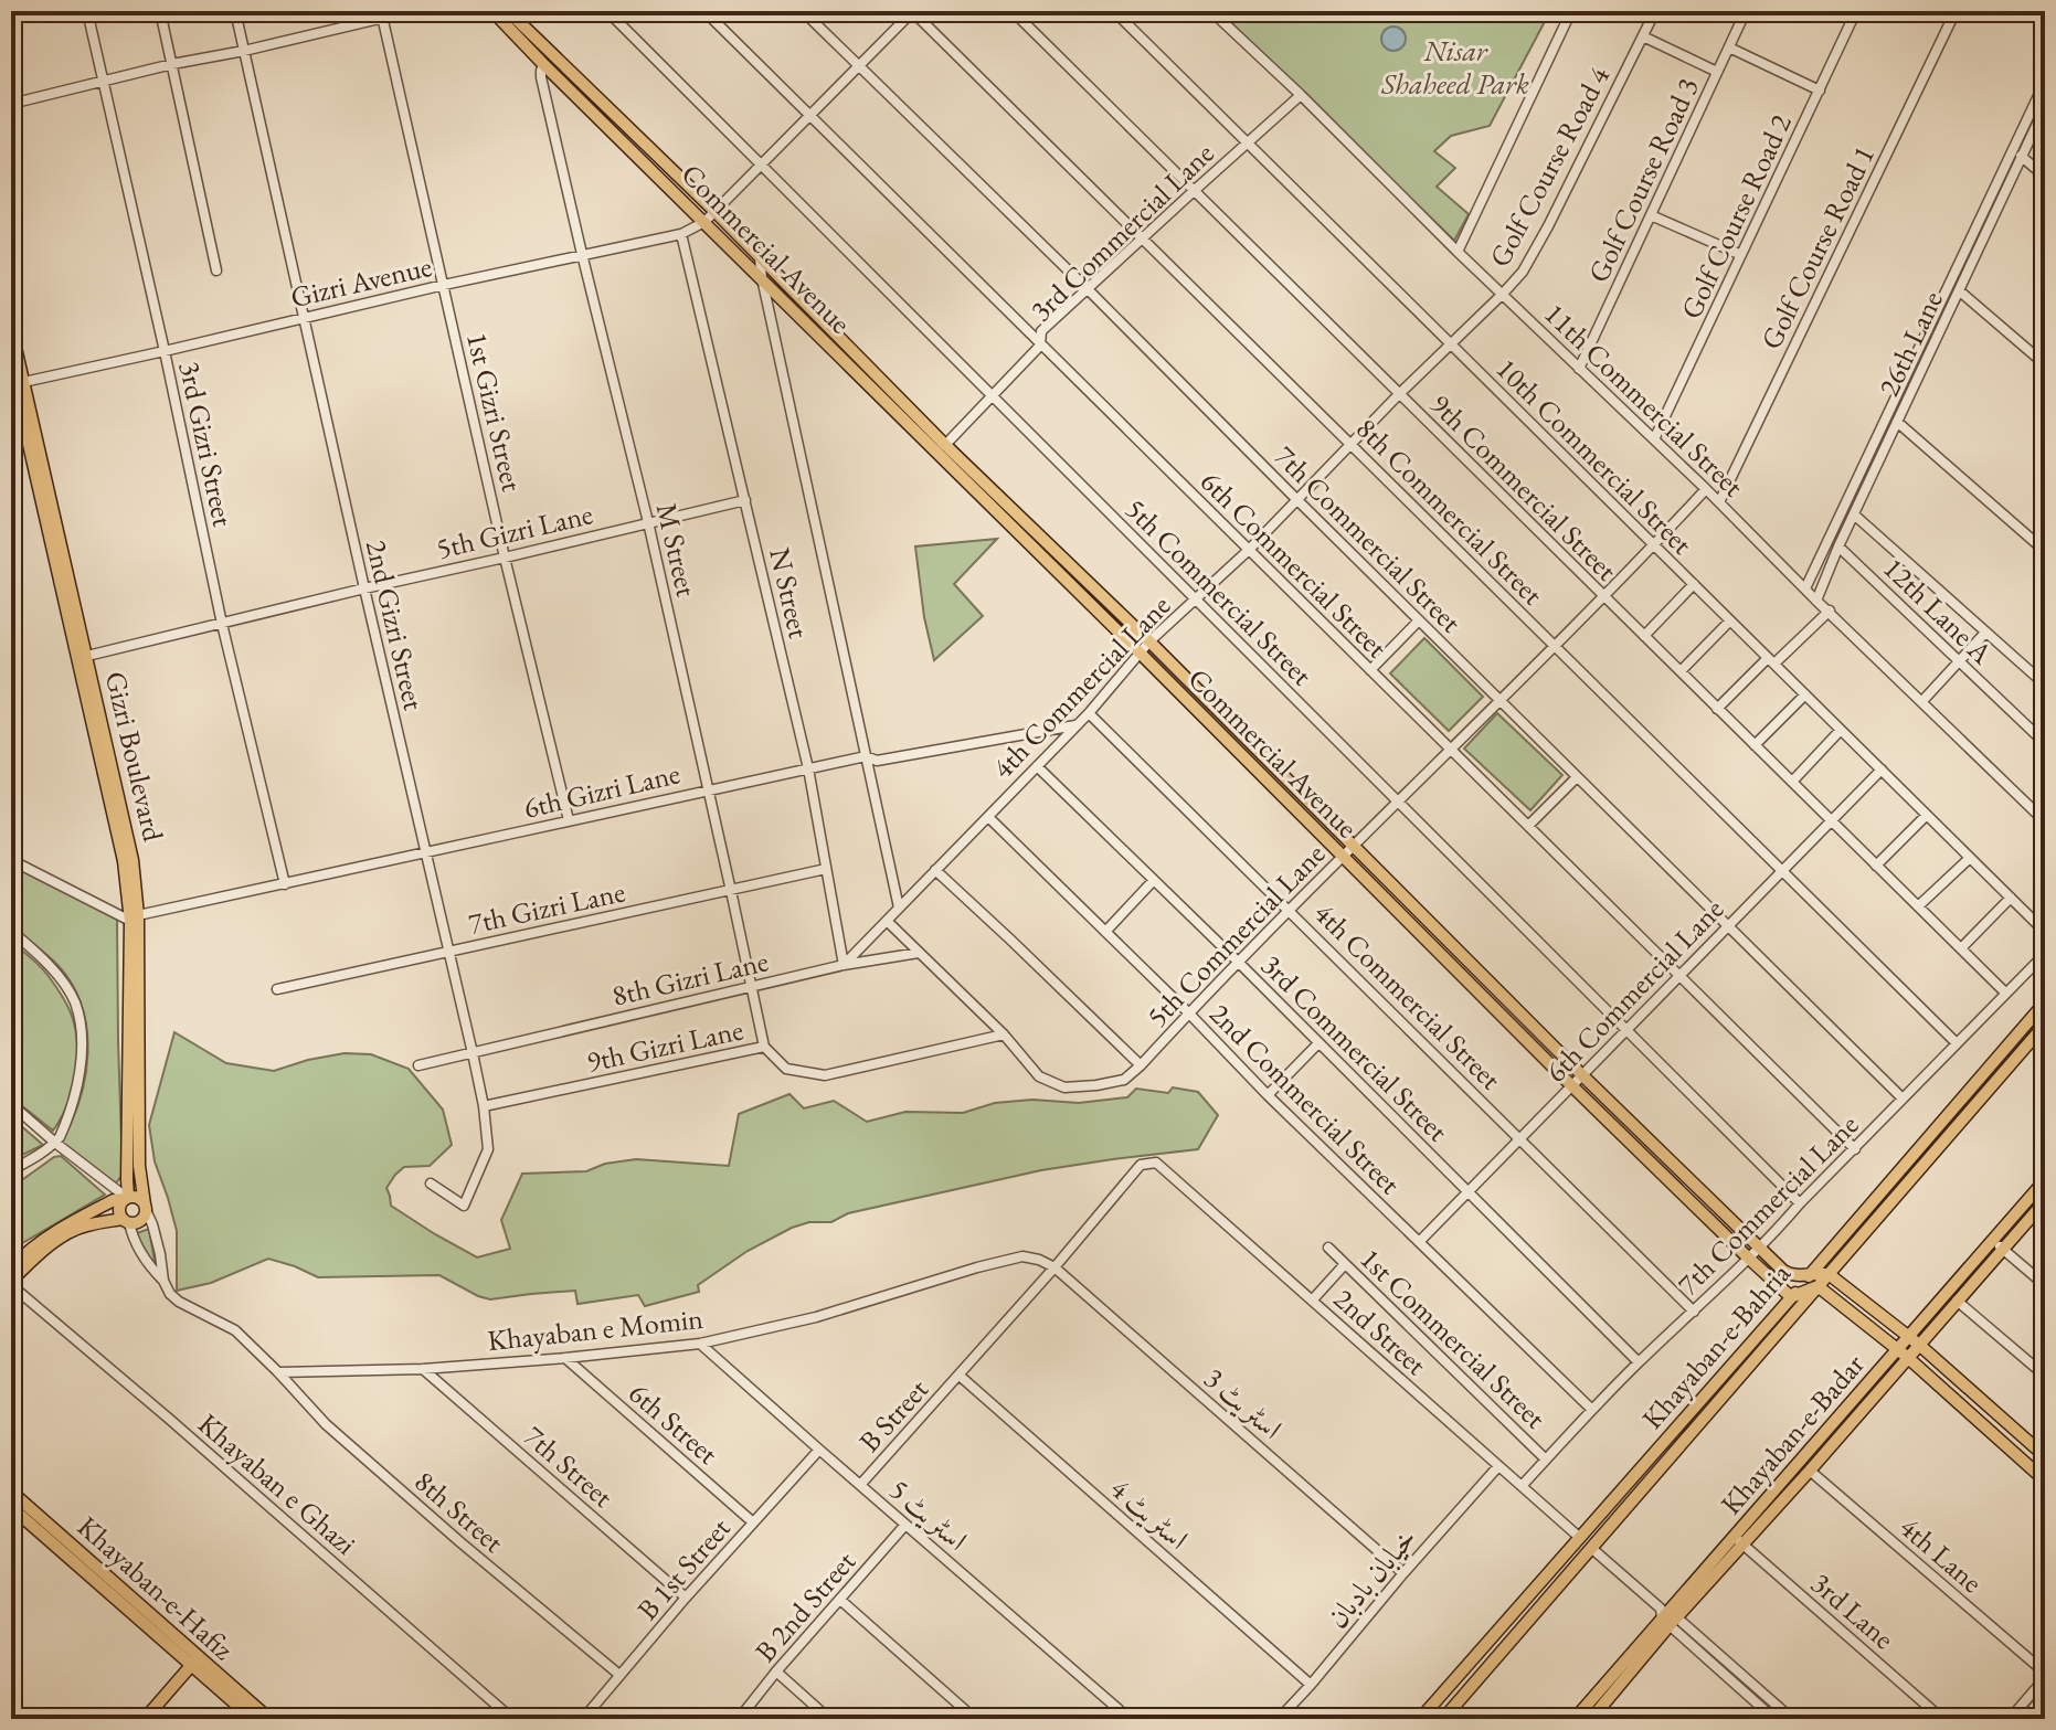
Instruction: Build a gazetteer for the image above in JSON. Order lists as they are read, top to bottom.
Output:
{
  "streets": {
    "main road": [
      "Commercial Avenue",
      "Gizri Boulevard",
      "Khayaban-e-Bahria",
      "Khayaban-e-Badar",
      "Khayaban-e-Hafiz"
    ],
    "street": [
      "Golf Course Road 4",
      "Golf Course Road 3",
      "Golf Course Road 2",
      "3rd Commercial Lane",
      "Golf Course Road 1",
      "Gizri Avenue",
      "26th Lane",
      "11th Commercial Street",
      "1st Gizri Street",
      "3rd Gizri Street",
      "10th Commercial Street",
      "9th Commercial Street",
      "8th Commercial Street",
      "5th Gizri Lane",
      "7th Commercial Street",
      "M Street",
      "6th Commercial Street",
      "5th Commercial Street",
      "N Street",
      "12th Lane A",
      "2nd Gizri Street",
      "4th Commercial Lane",
      "6th Gizri Lane",
      "7th Gizri Lane",
      "5th Commercial Lane",
      "8th Gizri Lane",
      "6th Commercial Lane",
      "4th Commercial Street",
      "9th Gizri Lane",
      "3rd Commercial Street",
      "2nd Commercial Street",
      "7th Commercial Lane",
      "Khayaban e Momin",
      "2nd Street",
      "1st Commercial Street",
      "اسٹریٹ 3",
      "B Street",
      "6th Street",
      "7th Street",
      "Khayaban e Ghazi",
      "8th Street",
      "اسٹریٹ 4",
      "اسٹریٹ 5",
      "4th Lane",
      "B 1st Street",
      "خیابان بادبان",
      "B 2nd Street",
      "3rd Lane"
    ]
  },
  "crossings": [
    ["Golf Course Road 4", "11th Commercial Street"],
    ["Golf Course Road 4", "4th Commercial Lane"],
    ["Golf Course Road 3", "11th Commercial Street"],
    ["Golf Course Road 2", "11th Commercial Street"],
    ["3rd Commercial Lane", "Commercial Avenue"],
    ["3rd Commercial Lane", "11th Commercial Street"],
    ["3rd Commercial Lane", "10th Commercial Street"],
    ["3rd Commercial Lane", "9th Commercial Street"],
    ["3rd Commercial Lane", "8th Commercial Street"],
    ["3rd Commercial Lane", "7th Commercial Street"],
    ["3rd Commercial Lane", "6th Commercial Street"],
    ["3rd Commercial Lane", "5th Commercial Street"],
    ["Golf Course Road 1", "11th Commercial Street"],
    ["Commercial Avenue", "Gizri Avenue"],
    ["Commercial Avenue", "M Street"],
    ["Commercial Avenue", "4th Commercial Lane"],
    ["Commercial Avenue", "5th Commercial Lane"],
    ["Commercial Avenue", "6th Commercial Lane"],
    ["Commercial Avenue", "7th Commercial Lane"],
    ["Commercial Avenue", "Khayaban-e-Bahria"],
    ["Gizri Avenue", "1st Gizri Street"],
    ["Gizri Avenue", "3rd Gizri Street"],
    ["Gizri Avenue", "8th Commercial Street"],
    ["Gizri Avenue", "7th Commercial Street"],
    ["Gizri Avenue", "M Street"],
    ["Gizri Avenue", "6th Commercial Street"],
    ["Gizri Avenue", "5th Commercial Street"],
    ["Gizri Avenue", "N Street"],
    ["Gizri Avenue", "2nd Gizri Street"],
    ["Gizri Avenue", "Gizri Boulevard"],
    ["26th Lane", "11th Commercial Street"],
    ["26th Lane", "12th Lane A"],
    ["11th Commercial Street", "4th Commercial Lane"],
    ["11th Commercial Street", "5th Commercial Lane"],
    ["1st Gizri Street", "5th Gizri Lane"],
    ["1st Gizri Street", "6th Gizri Lane"],
    ["3rd Gizri Street", "5th Gizri Lane"],
    ["3rd Gizri Street", "6th Gizri Lane"],
    ["10th Commercial Street", "4th Commercial Lane"],
    ["10th Commercial Street", "5th Commercial Lane"],
    ["10th Commercial Street", "6th Commercial Lane"],
    ["9th Commercial Street", "4th Commercial Lane"],
    ["9th Commercial Street", "5th Commercial Lane"],
    ["9th Commercial Street", "6th Commercial Lane"],
    ["9th Commercial Street", "7th Commercial Lane"],
    ["8th Commercial Street", "4th Commercial Lane"],
    ["8th Commercial Street", "5th Commercial Lane"],
    ["8th Commercial Street", "6th Commercial Lane"],
    ["8th Commercial Street", "7th Commercial Lane"],
    ["5th Gizri Lane", "M Street"],
    ["5th Gizri Lane", "N Street"],
    ["5th Gizri Lane", "2nd Gizri Street"],
    ["5th Gizri Lane", "Gizri Boulevard"],
    ["7th Commercial Street", "4th Commercial Lane"],
    ["7th Commercial Street", "5th Commercial Lane"],
    ["7th Commercial Street", "6th Commercial Lane"],
    ["7th Commercial Street", "7th Commercial Lane"],
    ["M Street", "6th Gizri Lane"],
    ["M Street", "7th Gizri Lane"],
    ["M Street", "8th Gizri Lane"],
    ["M Street", "9th Gizri Lane"],
    ["6th Commercial Street", "4th Commercial Lane"],
    ["6th Commercial Street", "5th Commercial Lane"],
    ["6th Commercial Street", "6th Commercial Lane"],
    ["6th Commercial Street", "7th Commercial Lane"],
    ["5th Commercial Street", "4th Commercial Lane"],
    ["5th Commercial Street", "5th Commercial Lane"],
    ["5th Commercial Street", "6th Commercial Lane"],
    ["5th Commercial Street", "7th Commercial Lane"],
    ["N Street", "4th Commercial Lane"],
    ["N Street", "6th Gizri Lane"],
    ["N Street", "7th Gizri Lane"],
    ["N Street", "8th Gizri Lane"],
    ["2nd Gizri Street", "6th Gizri Lane"],
    ["2nd Gizri Street", "7th Gizri Lane"],
    ["2nd Gizri Street", "8th Gizri Lane"],
    ["2nd Gizri Street", "9th Gizri Lane"],
    ["4th Commercial Lane", "6th Gizri Lane"],
    ["4th Commercial Lane", "5th Commercial Lane"],
    ["4th Commercial Lane", "8th Gizri Lane"],
    ["4th Commercial Lane", "4th Commercial Street"],
    ["4th Commercial Lane", "3rd Commercial Street"],
    ["4th Commercial Lane", "2nd Commercial Street"],
    ["Gizri Boulevard", "6th Gizri Lane"],
    ["5th Commercial Lane", "8th Gizri Lane"],
    ["5th Commercial Lane", "4th Commercial Street"],
    ["5th Commercial Lane", "9th Gizri Lane"],
    ["5th Commercial Lane", "3rd Commercial Street"],
    ["5th Commercial Lane", "2nd Commercial Street"],
    ["6th Commercial Lane", "4th Commercial Street"],
    ["6th Commercial Lane", "3rd Commercial Street"],
    ["6th Commercial Lane", "2nd Commercial Street"],
    ["4th Commercial Street", "7th Commercial Lane"],
    ["3rd Commercial Street", "7th Commercial Lane"],
    ["2nd Commercial Street", "7th Commercial Lane"],
    ["7th Commercial Lane", "2nd Street"],
    ["7th Commercial Lane", "1st Commercial Street"],
    ["Khayaban e Momin", "2nd Street"],
    ["Khayaban e Momin", "اسٹریٹ 3"],
    ["Khayaban e Momin", "B Street"],
    ["Khayaban e Momin", "6th Street"],
    ["Khayaban e Momin", "7th Street"],
    ["Khayaban e Momin", "8th Street"],
    ["Khayaban e Momin", "اسٹریٹ 5"],
    ["2nd Street", "Khayaban-e-Bahria"],
    ["2nd Street", "اسٹریٹ 3"],
    ["2nd Street", "B Street"],
    ["2nd Street", "خیابان بادبان"],
    ["اسٹریٹ 3", "B Street"],
    ["اسٹریٹ 3", "خیابان بادبان"],
    ["B Street", "اسٹریٹ 4"],
    ["B Street", "اسٹریٹ 5"],
    ["6th Street", "B 1st Street"],
    ["Khayaban-e-Badar", "4th Lane"],
    ["Khayaban-e-Badar", "3rd Lane"],
    ["7th Street", "B 1st Street"],
    ["8th Street", "B 1st Street"],
    ["اسٹریٹ 4", "خیابان بادبان"],
    ["اسٹریٹ 5", "B 1st Street"],
    ["اسٹریٹ 5", "B 2nd Street"]
  ],
  "parks": ["Nisar Shaheed Park"]
}
